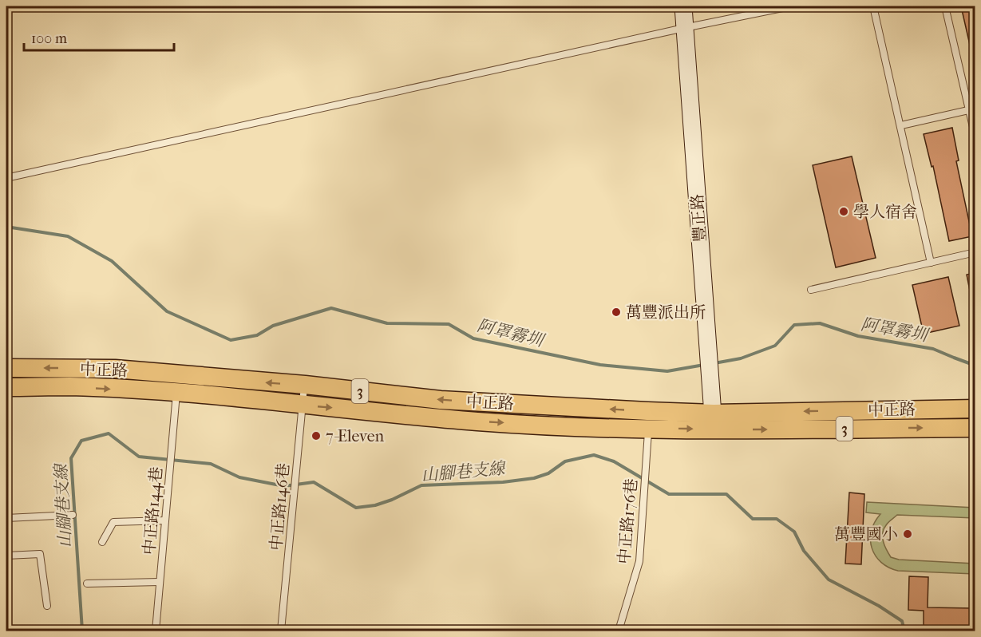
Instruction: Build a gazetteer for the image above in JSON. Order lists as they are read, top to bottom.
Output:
{
  "streets": {
    "main road": ["中正路", "3"],
    "street": ["豐正路"],
    "lane": ["中正路146巷", "中正路144巷", "中正路176巷"]
  },
  "crossings": [
    ["豐正路", "中正路"],
    ["中正路", "中正路146巷"],
    ["中正路", "中正路144巷"],
    ["中正路", "中正路176巷"]
  ],
  "water": ["阿罩霧圳", "山腳巷支線"],
  "places": [
    "學人宿舍",
    "萬豐派出所",
    "7-Eleven",
    "萬豐國小"
  ],
  "scale_bar": "100 m"
}
